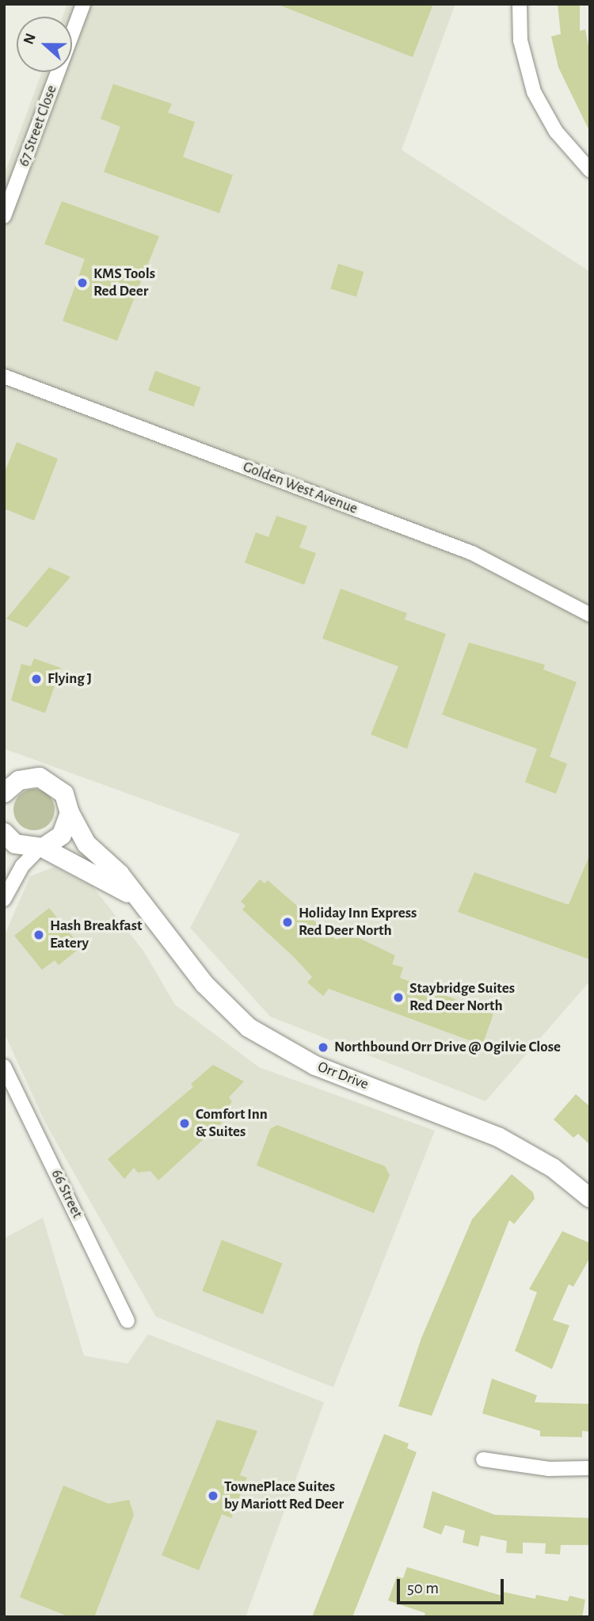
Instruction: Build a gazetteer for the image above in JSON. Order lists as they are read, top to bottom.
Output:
{
  "streets": {
    "street": [
      "67 Street Close",
      "Golden West Avenue",
      "Orr Drive",
      "66 Street"
    ]
  },
  "places": [
    "KMS Tools Red Deer",
    "Flying J",
    "Holiday Inn Express Red Deer North",
    "Hash Breakfast Eatery",
    "Staybridge Suites Red Deer North",
    "Northbound Orr Drive @ Ogilvie Close",
    "Comfort Inn & Suites",
    "TownePlace Suites by Mariott Red Deer"
  ],
  "scale_bar": "50 m",
  "north": "left"
}
